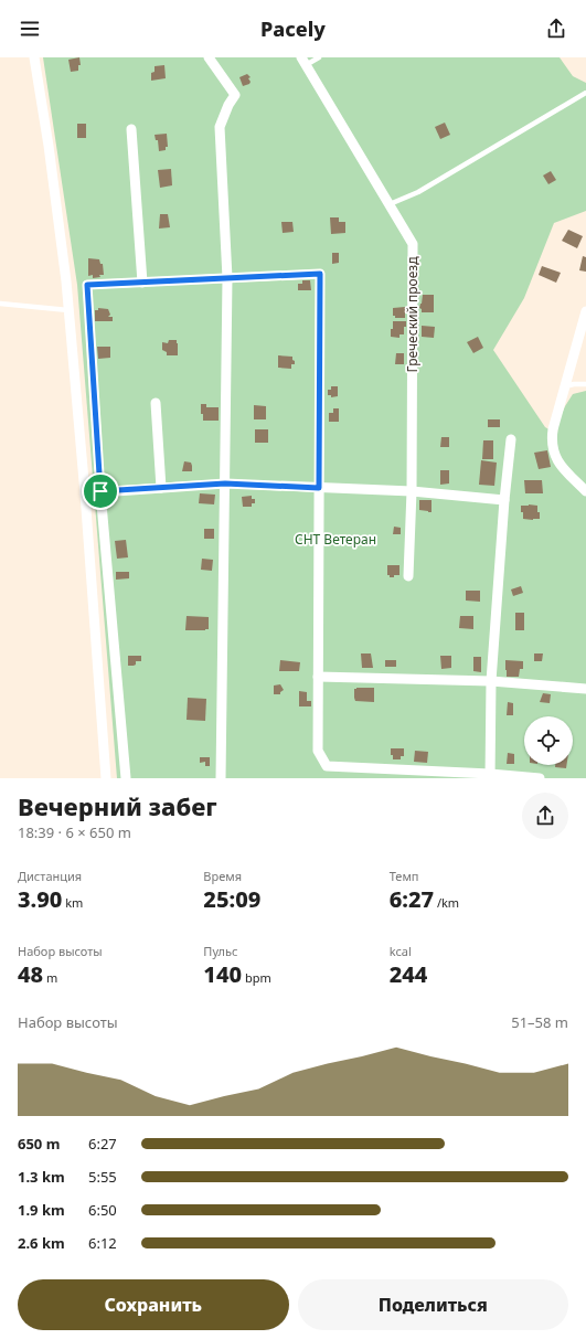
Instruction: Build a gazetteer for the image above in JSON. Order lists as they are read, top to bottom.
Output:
{
  "streets": {
    "street": ["Греческий проезд"]
  },
  "parks": ["СНТ Ветеран"],
  "page": {
    "header": "Pacely",
    "heading": ["Вечерний забег", "18:39 · 6 × 650 m"],
    "stats": [
      ["Дистанция", "3.90 km"],
      ["Время", "25:09"],
      ["Темп", "6:27 /km"],
      ["Набор высоты", "48 m"],
      ["Пульс", "140 bpm"],
      ["kcal", "244"]
    ],
    "chart": ["Набор высоты", "51–58 m"],
    "list": [
      {
        "name": "650 m",
        "note": "6:27"
      },
      {
        "name": "1.3 km",
        "note": "5:55"
      },
      {
        "name": "1.9 km",
        "note": "6:50"
      },
      {
        "name": "2.6 km",
        "note": "6:12"
      }
    ],
    "buttons": ["Сохранить", "Поделиться"]
  }
}
